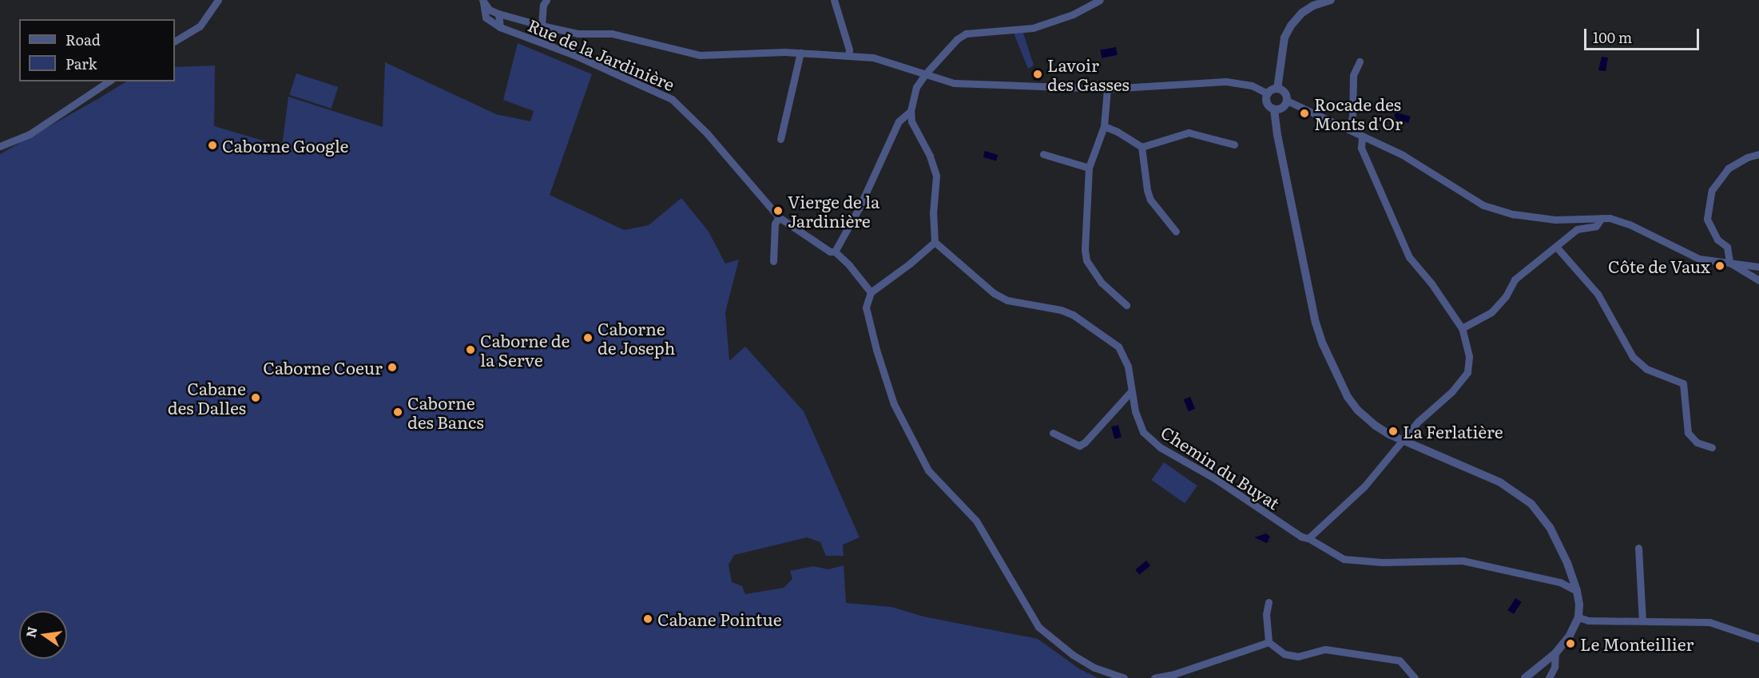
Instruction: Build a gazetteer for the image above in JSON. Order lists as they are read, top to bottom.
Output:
{
  "streets": {
    "street": ["Rue de la Jardinière", "Chemin du Buyat"]
  },
  "places": [
    "Lavoir des Gasses",
    "Rocade des Monts d'Or",
    "Caborne Google",
    "Vierge de la Jardinière",
    "Côte de Vaux",
    "Caborne de Joseph",
    "Caborne de la Serve",
    "Caborne Coeur",
    "Cabane des Dalles",
    "Caborne des Bancs",
    "La Ferlatière",
    "Cabane Pointue",
    "Le Monteillier"
  ],
  "legend": ["Road", "Park"],
  "scale_bar": "100 m",
  "north": "left"
}
